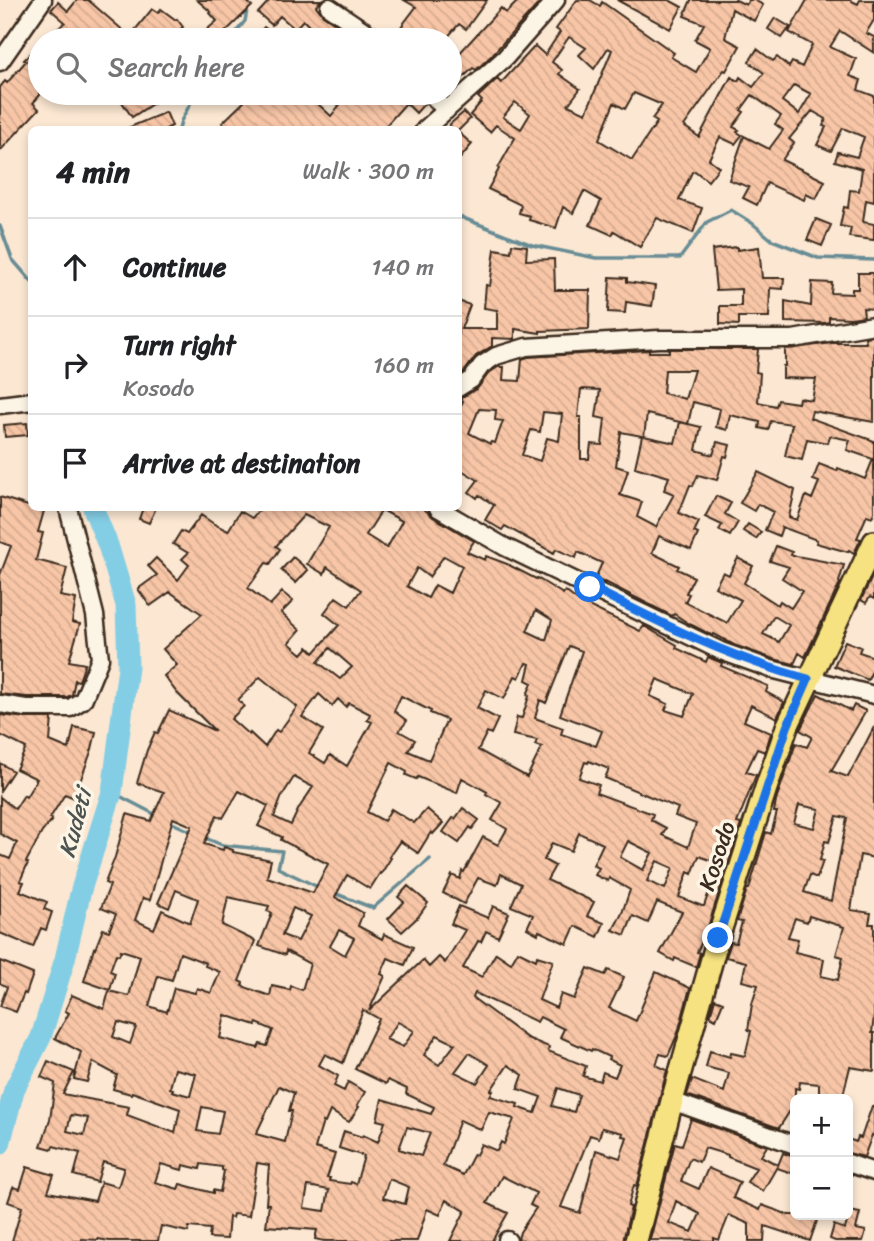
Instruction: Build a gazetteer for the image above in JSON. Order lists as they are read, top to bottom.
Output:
{
  "streets": {
    "main road": ["Kosodo"]
  },
  "water": ["Kudeti"],
  "page": {
    "search": "Search here",
    "heading": ["4 min", "Walk · 300 m"],
    "list": [
      ["Continue", "140 m"],
      ["Turn right", "Kosodo", "160 m"],
      "Arrive at destination"
    ],
    "map_buttons": ["+", "−"]
  }
}
